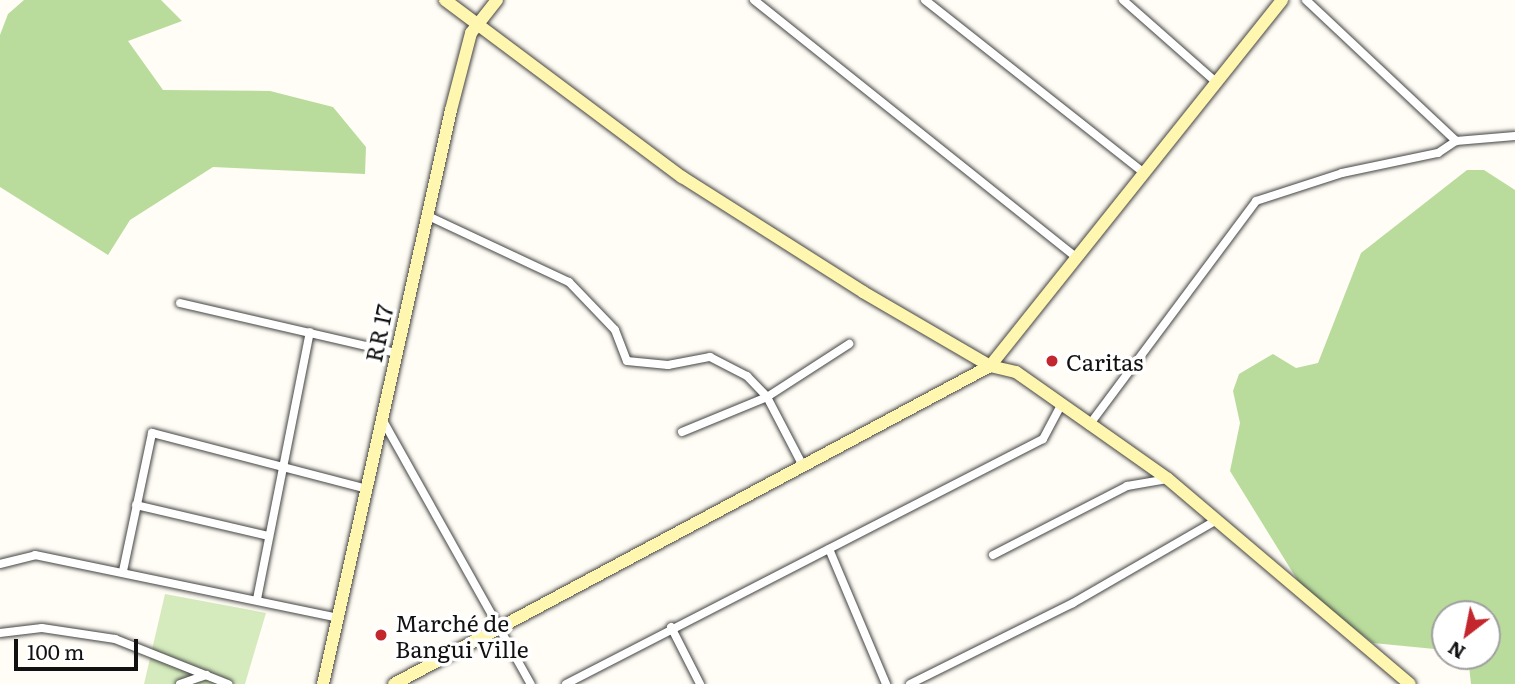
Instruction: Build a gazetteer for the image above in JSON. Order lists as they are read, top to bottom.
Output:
{
  "streets": {
    "street": ["RR 17"]
  },
  "places": ["Caritas", "Marché de Bangui Ville"],
  "scale_bar": "100 m",
  "north": "bottom left"
}
